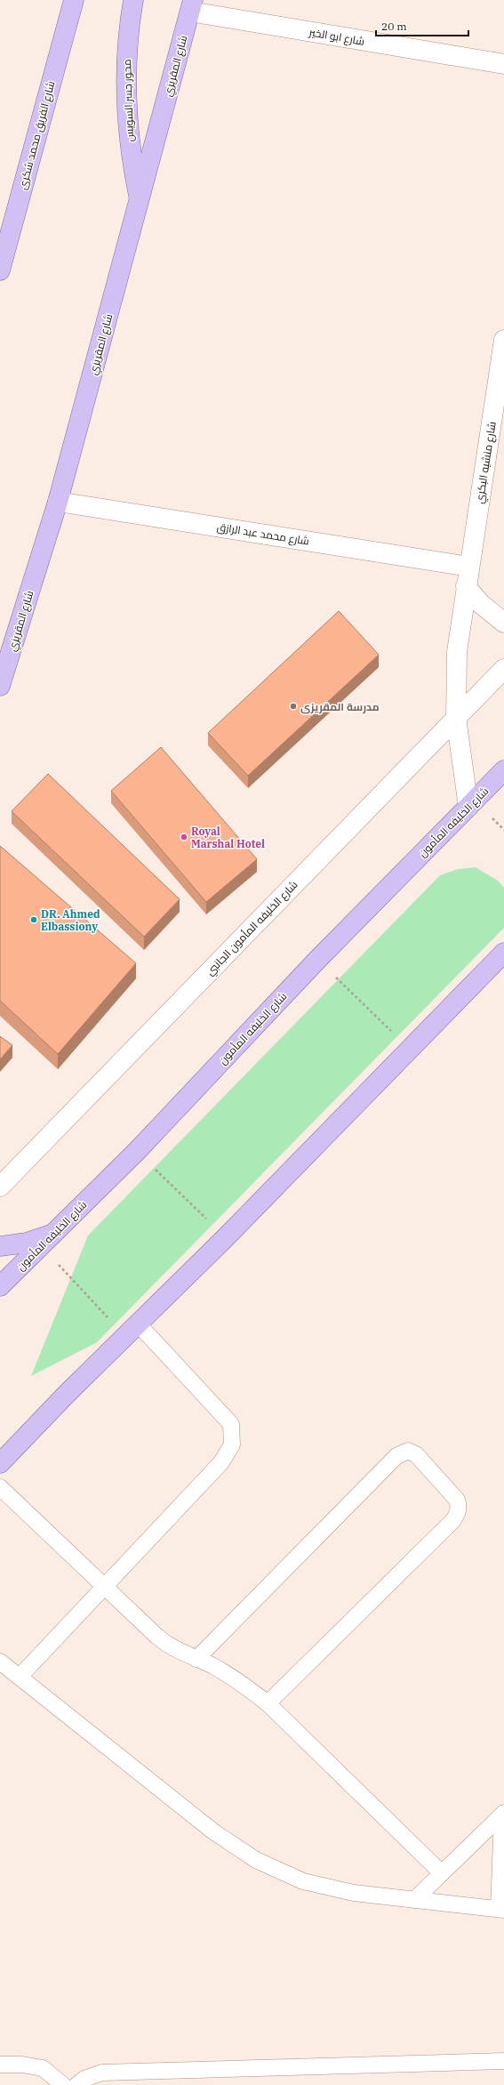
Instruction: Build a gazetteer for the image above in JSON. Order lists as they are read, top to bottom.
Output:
{
  "streets": {
    "main road": [
      "شارع المقريزي",
      "محور جسر السويس",
      "شارع الفريق محمد شكرى",
      "شارع الخليفه المأمون"
    ],
    "street": [
      "شارع ابو الخير",
      "شارع منشيه البكري",
      "شارع محمد عبد الرازق",
      "شارع الخليفه المأمون الجانبي"
    ]
  },
  "crossings": [
    ["شارع ابو الخير", "شارع المقريزي"],
    ["شارع المقريزي", "محور جسر السويس"],
    ["شارع المقريزي", "شارع محمد عبد الرازق"],
    ["شارع منشيه البكري", "شارع محمد عبد الرازق"],
    ["شارع منشيه البكري", "شارع الخليفه المأمون"],
    ["شارع منشيه البكري", "شارع الخليفه المأمون الجانبي"]
  ],
  "places": ["مدرسة المقريزى", "Royal Marshal Hotel", "DR. Ahmed Elbassiony"],
  "scale_bar": "20 m"
}
